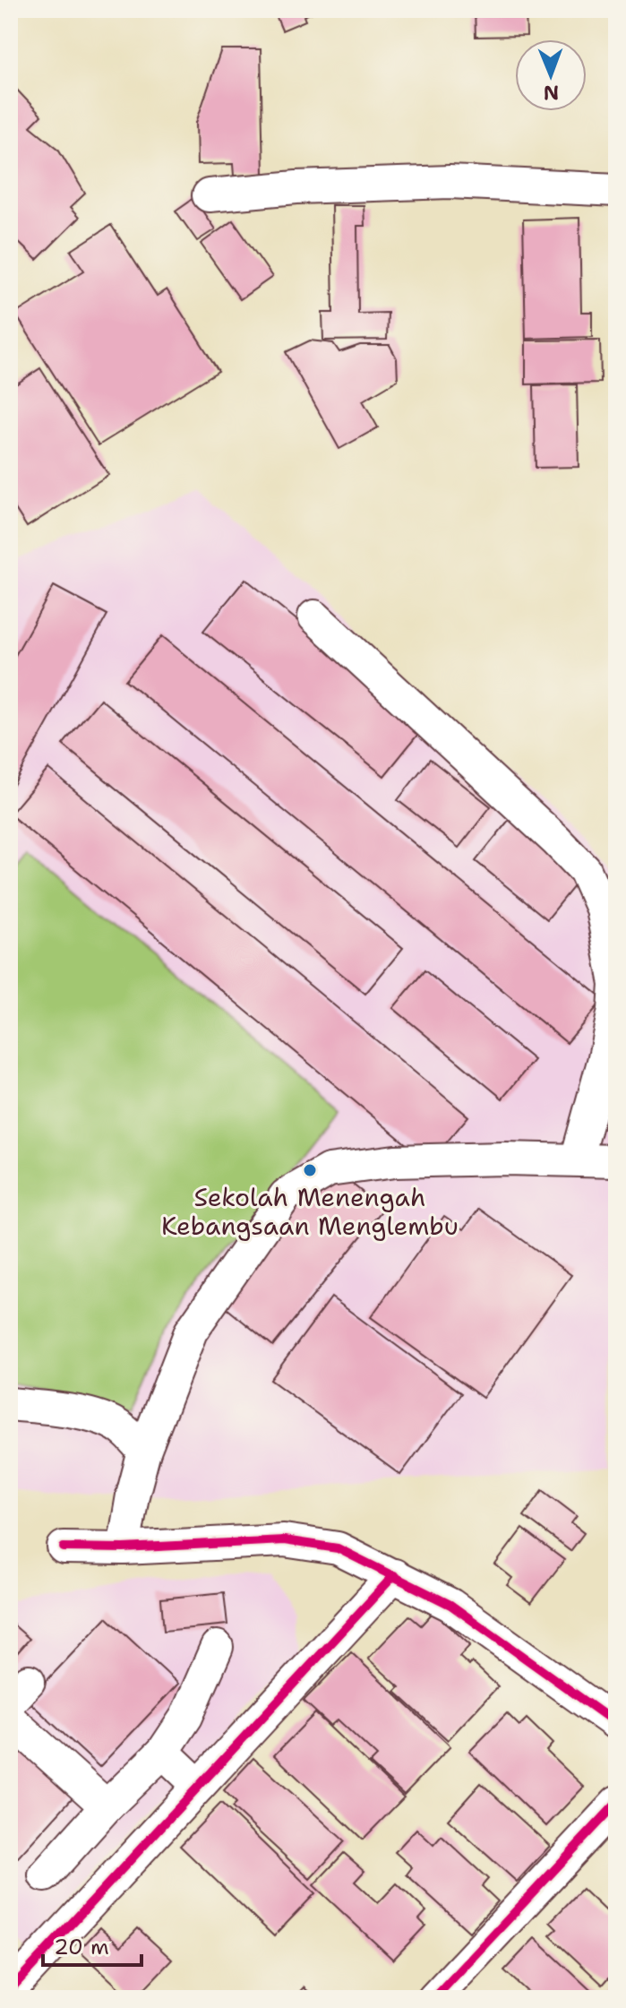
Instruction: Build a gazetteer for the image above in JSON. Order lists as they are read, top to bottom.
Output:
{
  "places": ["Sekolah Menengah Kebangsaan Menglembu"],
  "scale_bar": "20 m",
  "north": "bottom"
}
